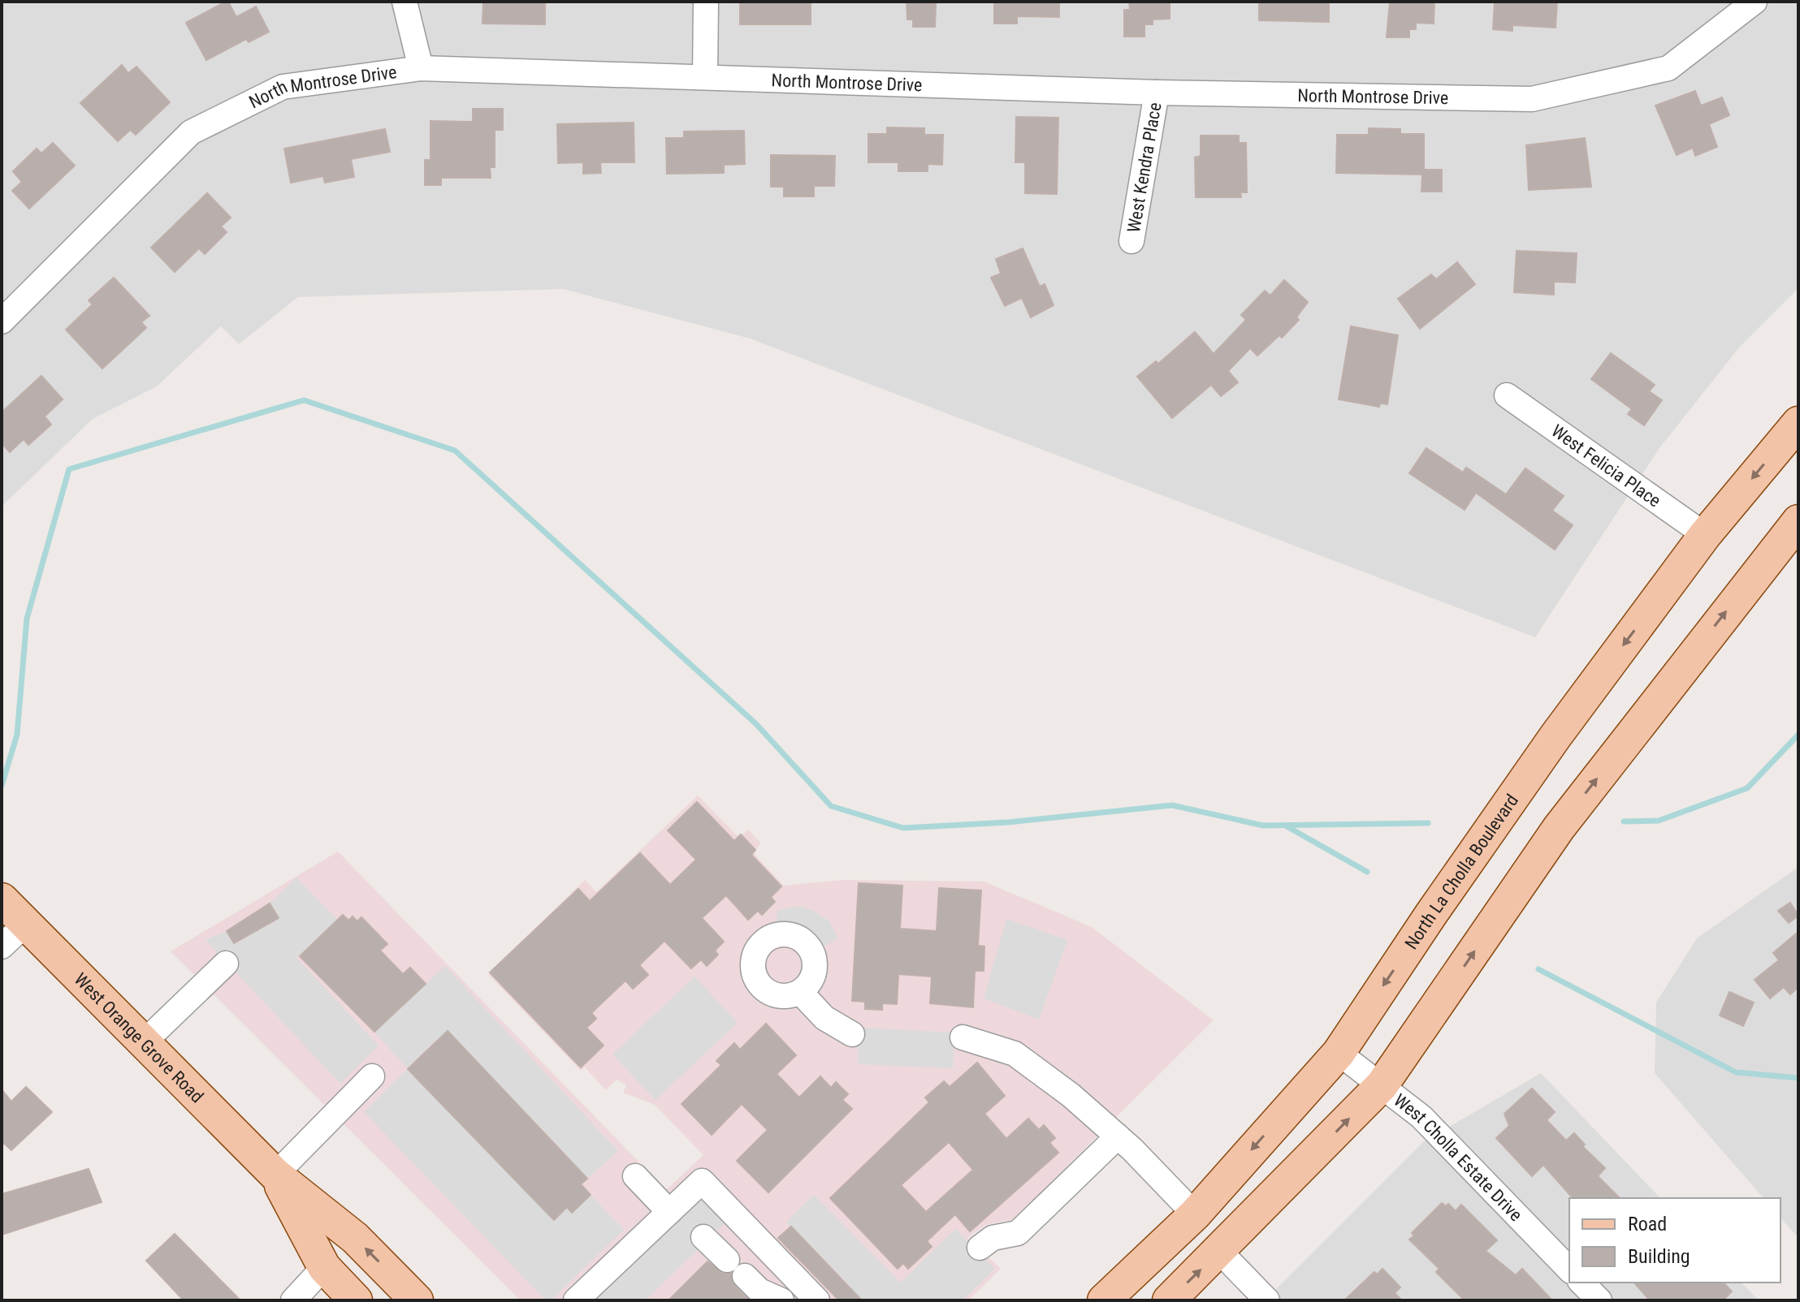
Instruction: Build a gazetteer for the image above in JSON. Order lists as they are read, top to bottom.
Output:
{
  "streets": {
    "main road": ["North La Cholla Boulevard", "West Orange Grove Road"],
    "street": [
      "North Montrose Drive",
      "West Kendra Place",
      "West Felicia Place",
      "West Cholla Estate Drive"
    ]
  },
  "crossings": [
    ["North Montrose Drive", "West Kendra Place"],
    ["West Felicia Place", "North La Cholla Boulevard"],
    ["North La Cholla Boulevard", "West Cholla Estate Drive"]
  ],
  "legend": ["Road", "Building"]
}
